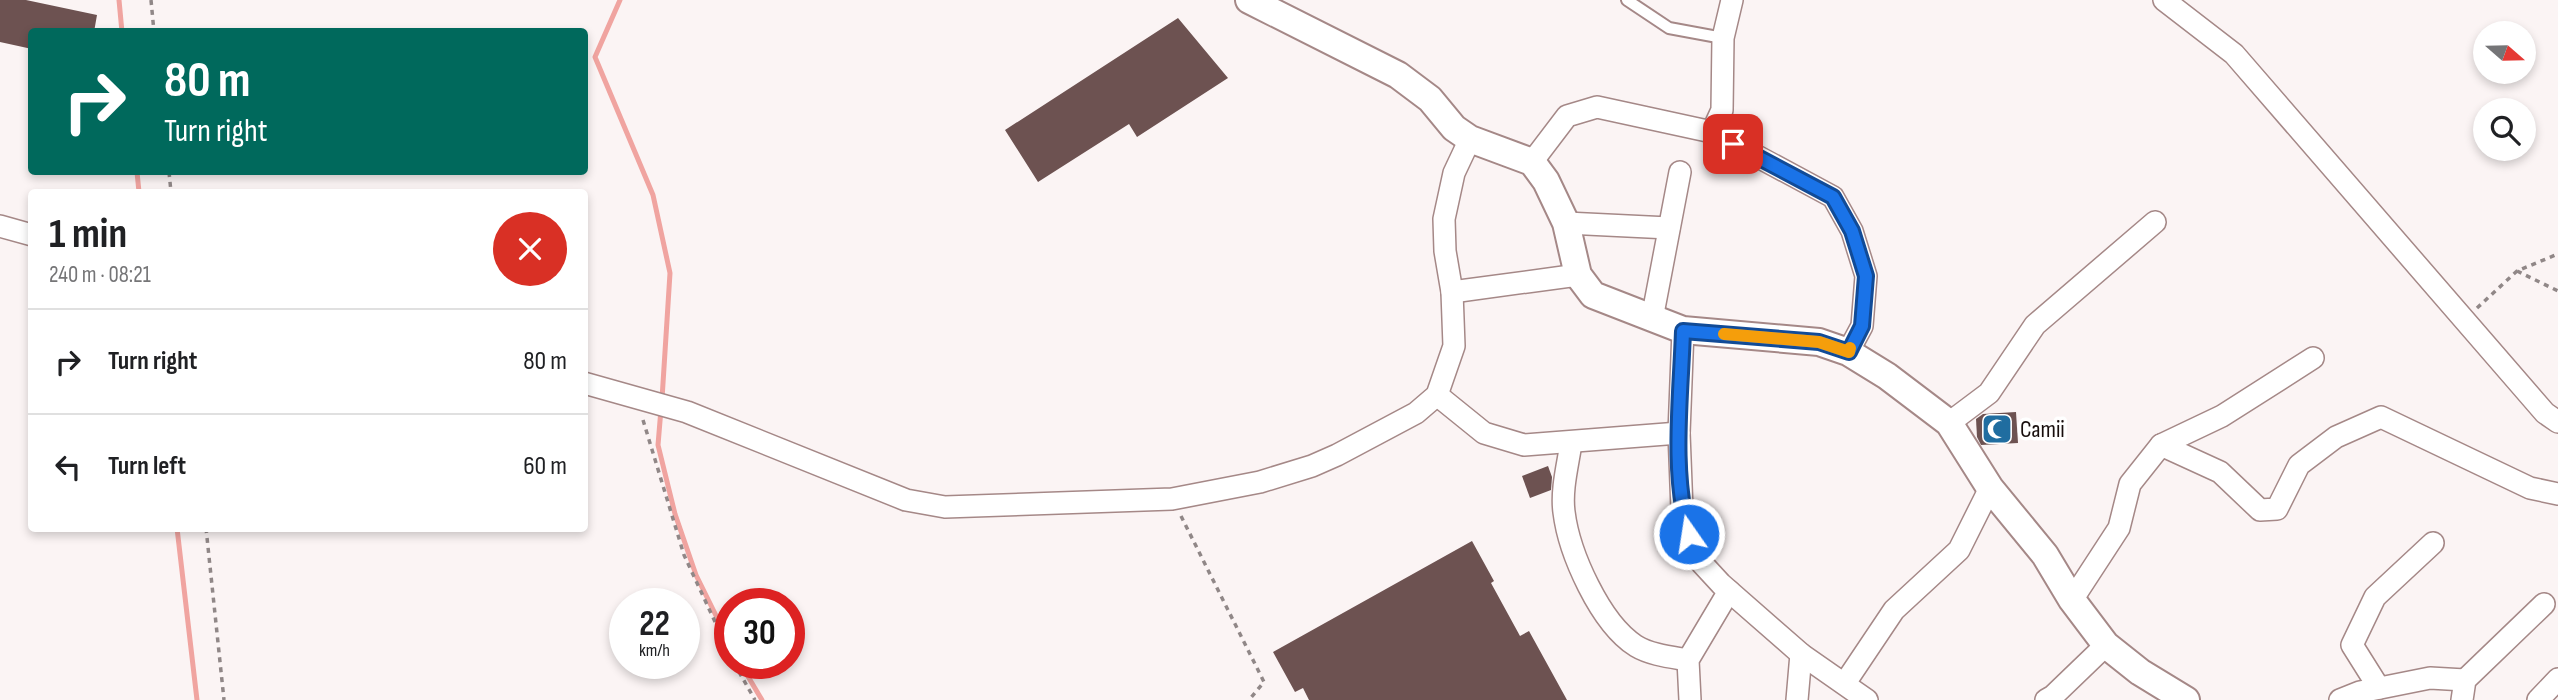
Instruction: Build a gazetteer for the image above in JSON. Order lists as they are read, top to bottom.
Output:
{
  "places": {
    "mosque": ["Camii"]
  },
  "north": "right",
  "page": {
    "turn": ["80 m", "Turn right"],
    "heading": ["1 min", "240 m · 08:21"],
    "list": [
      {
        "name": "Turn right",
        "value": "80 m"
      },
      {
        "name": "Turn left",
        "value": "60 m"
      }
    ],
    "speed": "22 km/h",
    "limit": "30"
  }
}
